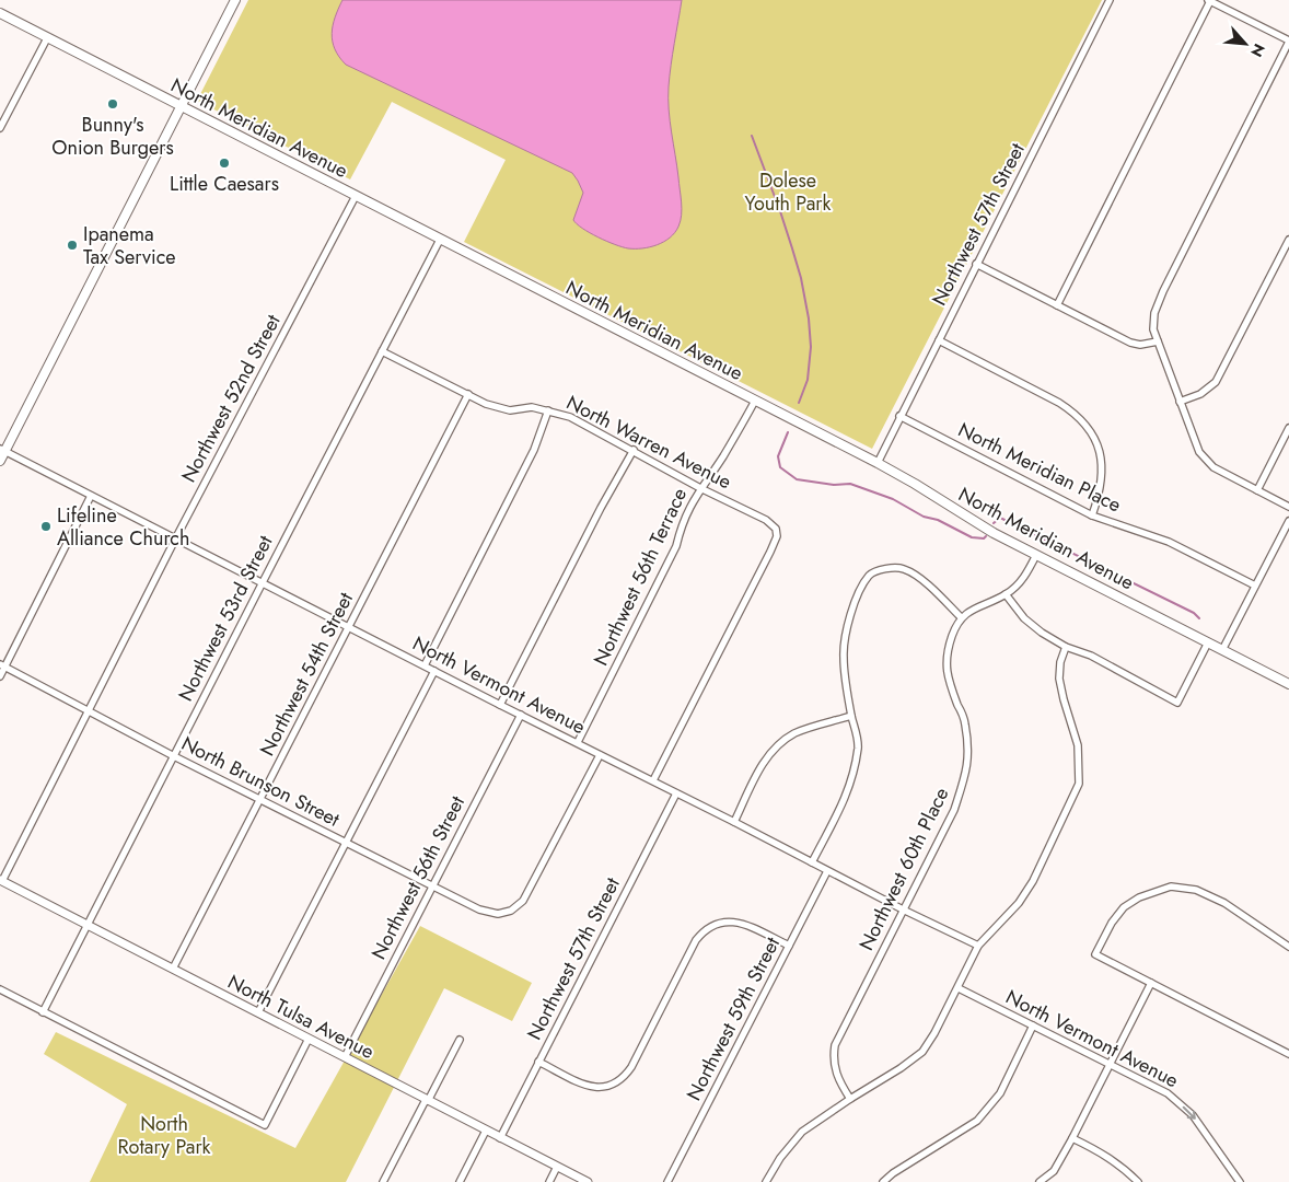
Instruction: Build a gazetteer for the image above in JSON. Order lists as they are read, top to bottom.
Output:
{
  "streets": {
    "main road": ["North Meridian Avenue"],
    "street": [
      "Northwest 57th Street",
      "Northwest 52nd Street",
      "North Warren Avenue",
      "North Meridian Place",
      "Northwest 56th Terrace",
      "Northwest 53rd Street",
      "Northwest 54th Street",
      "North Vermont Avenue",
      "North Brunson Street",
      "Northwest 60th Place",
      "Northwest 56th Street",
      "North Tulsa Avenue",
      "Northwest 59th Street"
    ]
  },
  "crossings": [
    ["North Meridian Avenue", "Northwest 57th Street"],
    ["North Meridian Avenue", "Northwest 52nd Street"],
    ["North Meridian Avenue", "Northwest 56th Terrace"],
    ["North Meridian Avenue", "Northwest 53rd Street"],
    ["Northwest 57th Street", "North Meridian Place"],
    ["Northwest 57th Street", "North Vermont Avenue"],
    ["Northwest 57th Street", "North Tulsa Avenue"],
    ["Northwest 52nd Street", "North Vermont Avenue"],
    ["Northwest 52nd Street", "North Brunson Street"],
    ["Northwest 52nd Street", "North Tulsa Avenue"],
    ["North Warren Avenue", "Northwest 56th Terrace"],
    ["North Warren Avenue", "Northwest 53rd Street"],
    ["North Warren Avenue", "Northwest 54th Street"],
    ["North Warren Avenue", "North Vermont Avenue"],
    ["Northwest 56th Terrace", "North Vermont Avenue"],
    ["Northwest 53rd Street", "North Vermont Avenue"],
    ["Northwest 53rd Street", "North Brunson Street"],
    ["Northwest 53rd Street", "North Tulsa Avenue"],
    ["Northwest 54th Street", "North Vermont Avenue"],
    ["Northwest 54th Street", "North Brunson Street"],
    ["Northwest 54th Street", "North Tulsa Avenue"],
    ["North Vermont Avenue", "North Brunson Street"],
    ["North Vermont Avenue", "Northwest 60th Place"],
    ["North Vermont Avenue", "Northwest 56th Street"],
    ["North Vermont Avenue", "Northwest 59th Street"],
    ["North Brunson Street", "Northwest 56th Street"],
    ["Northwest 56th Street", "North Tulsa Avenue"]
  ],
  "parks": ["Dolese Youth Park", "North Rotary Park"],
  "places": [
    "Bunny's Onion Burgers",
    "Little Caesars",
    "Ipanema Tax Service",
    "Lifeline Alliance Church"
  ],
  "north": "bottom right"
}
